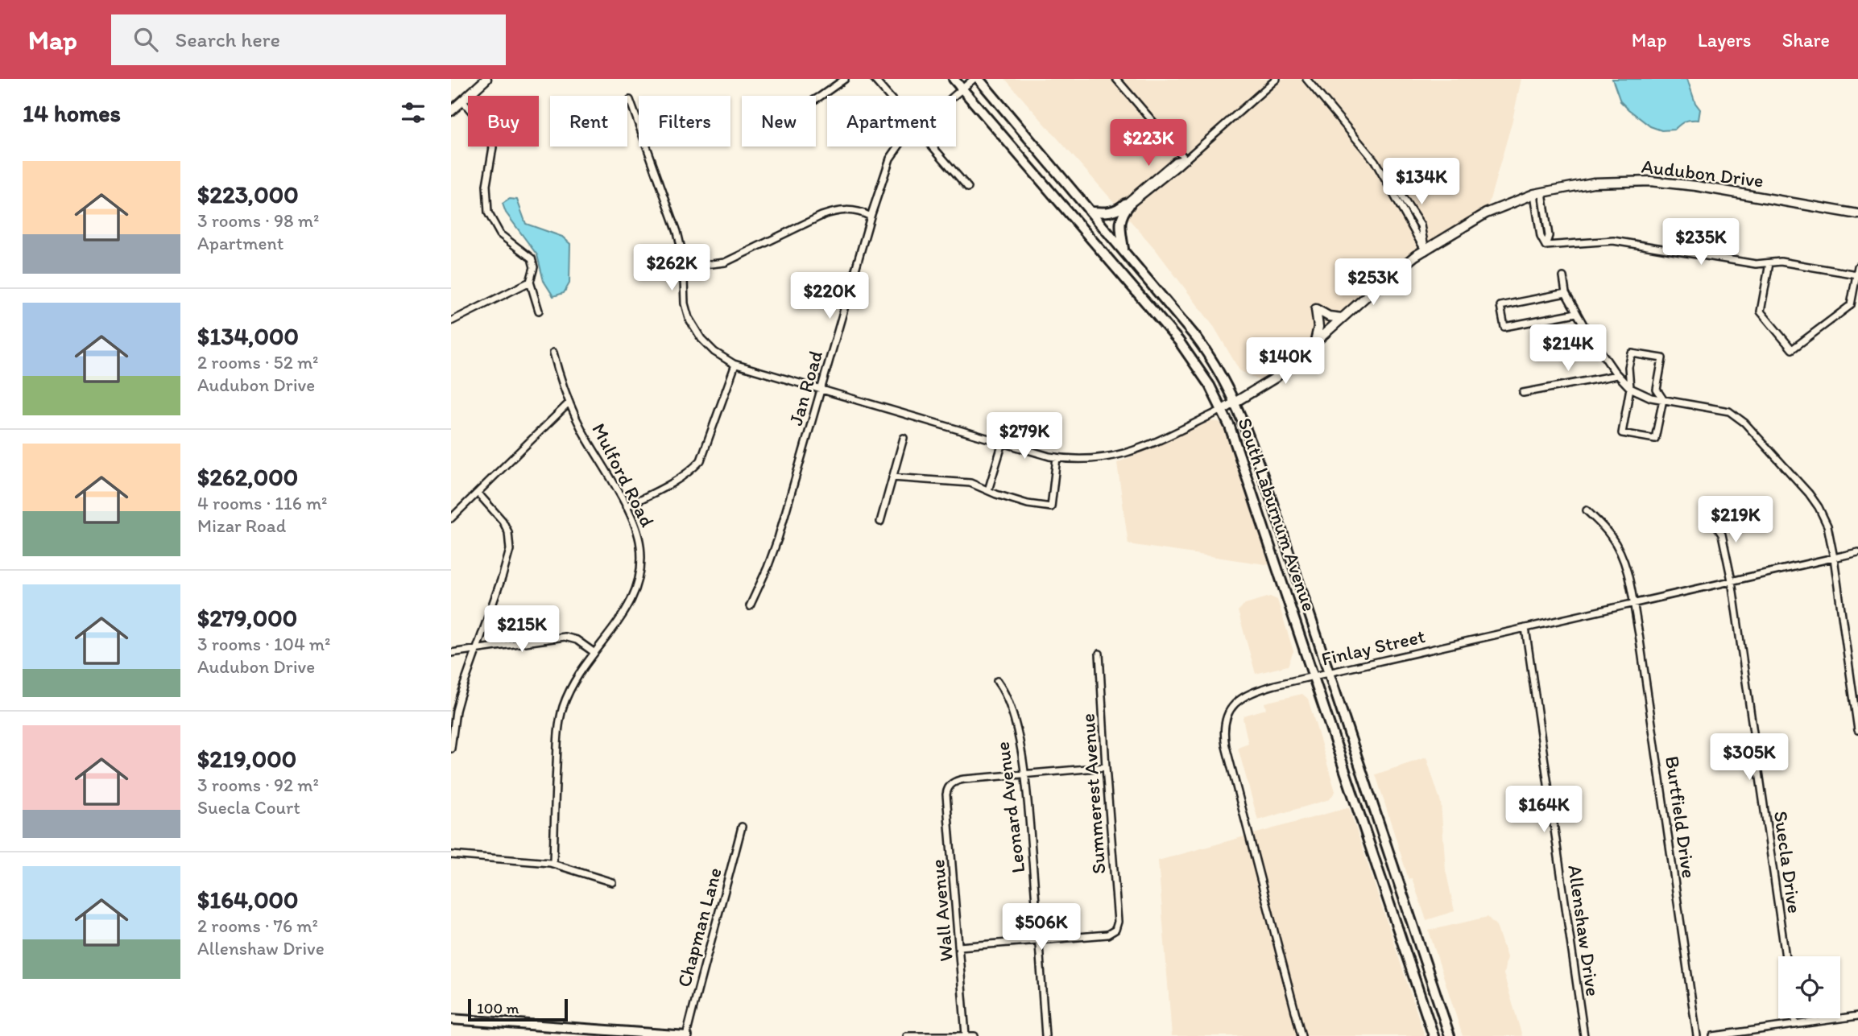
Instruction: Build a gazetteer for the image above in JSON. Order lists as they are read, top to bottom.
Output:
{
  "streets": {
    "main road": ["South Laburnum Avenue"],
    "street": [
      "Audubon Drive",
      "Jan Road",
      "Mulford Road",
      "Finlay Street",
      "Summerest Avenue",
      "Leonard Avenue",
      "Burtfield Drive",
      "Suecla Drive",
      "Wall Avenue",
      "Chapman Lane",
      "Allenshaw Drive"
    ]
  },
  "crossings": [
    ["Audubon Drive", "Jan Road"],
    ["Audubon Drive", "South Laburnum Avenue"],
    ["Jan Road", "South Laburnum Avenue"],
    ["South Laburnum Avenue", "Finlay Street"],
    ["Finlay Street", "Burtfield Drive"],
    ["Finlay Street", "Suecla Drive"],
    ["Finlay Street", "Allenshaw Drive"],
    ["Summerest Avenue", "Leonard Avenue"],
    ["Leonard Avenue", "Wall Avenue"]
  ],
  "scale_bar": "100 m",
  "page": {
    "header": "Map",
    "search": "Search here",
    "nav": ["Map", "Layers", "Share"],
    "heading": "14 homes",
    "chip": [
      "Buy",
      "Rent",
      "Filters",
      "New",
      "Apartment"
    ],
    "price": [
      "$223K",
      "$134K",
      "$235K",
      "$262K",
      "$253K",
      "$220K",
      "$214K",
      "$140K",
      "$279K",
      "$219K",
      "$215K",
      "$305K",
      "$164K",
      "$506K"
    ],
    "list": [
      {
        "name": "$223,000",
        "note": "3 rooms · 98 m² · Apartment"
      },
      {
        "name": "$134,000",
        "note": "2 rooms · 52 m² · Audubon Drive"
      },
      {
        "name": "$262,000",
        "note": "4 rooms · 116 m² · Mizar Road"
      },
      {
        "name": "$279,000",
        "note": "3 rooms · 104 m² · Audubon Drive"
      },
      {
        "name": "$219,000",
        "note": "3 rooms · 92 m² · Suecla Court"
      },
      {
        "name": "$164,000",
        "note": "2 rooms · 76 m² · Allenshaw Drive"
      }
    ],
    "scale": "100 m"
  }
}
